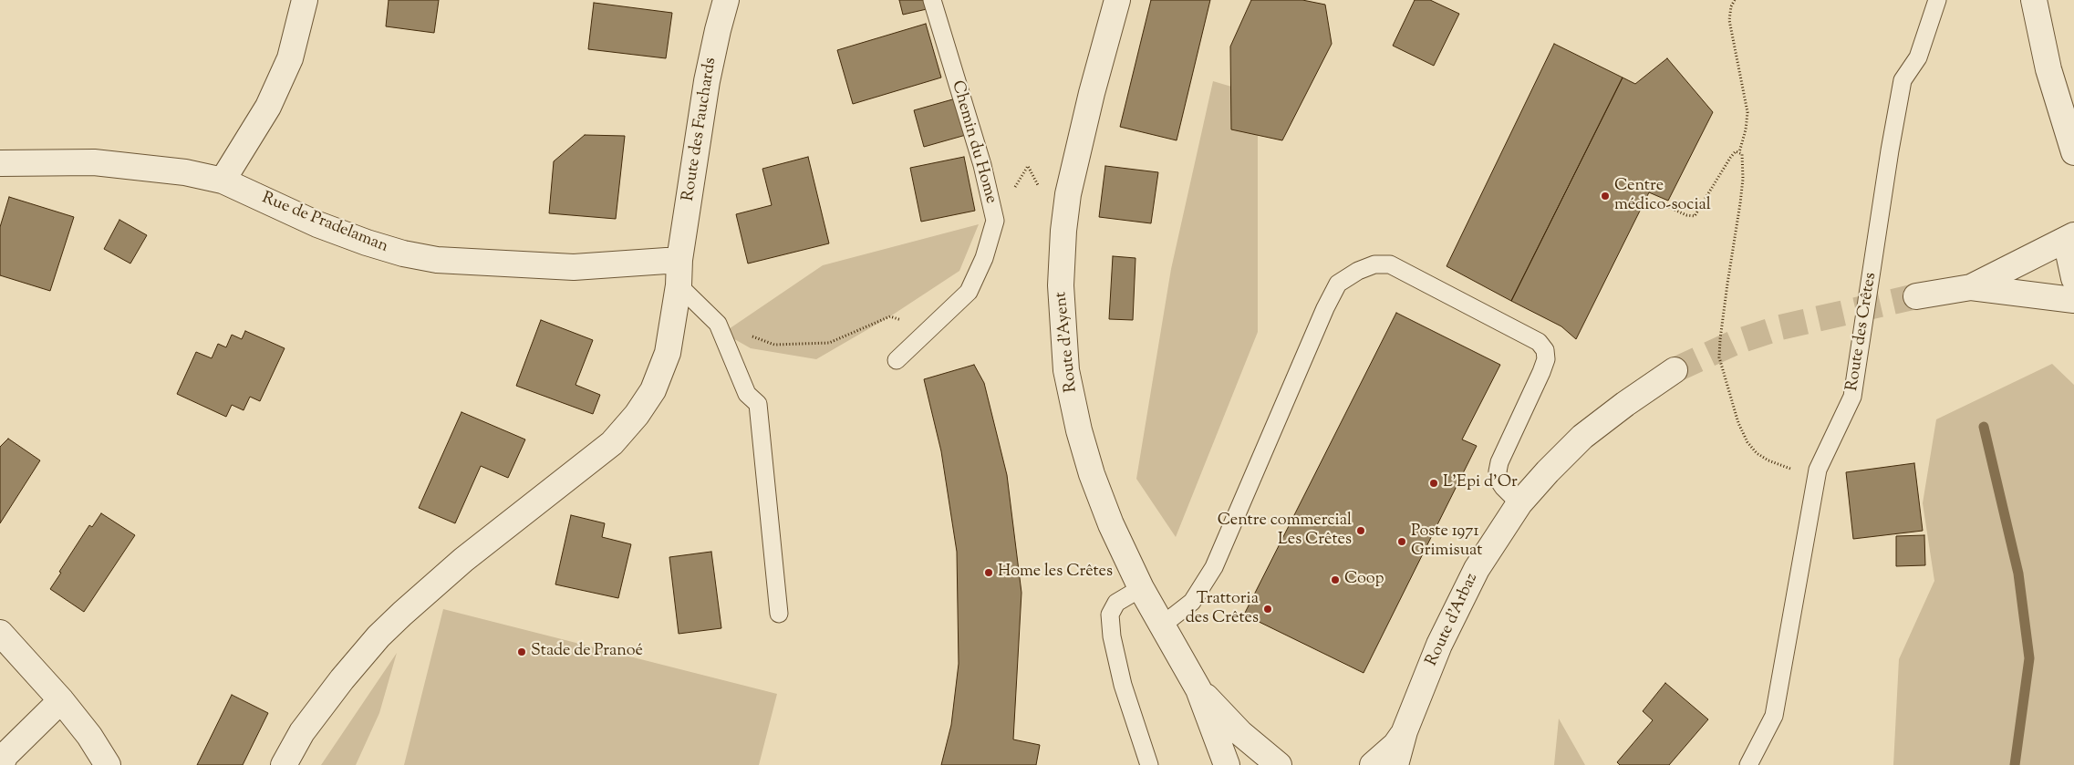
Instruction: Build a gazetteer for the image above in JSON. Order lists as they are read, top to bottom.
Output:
{
  "streets": {
    "street": [
      "Route des Fauchards",
      "Rue de Pradelaman",
      "Route d'Ayent",
      "Route d'Arbaz"
    ],
    "lane": ["Chemin du Home", "Route des Crêtes"]
  },
  "crossings": [
    ["Route des Fauchards", "Rue de Pradelaman"]
  ],
  "places": [
    "Centre médico-social",
    "L'Epi d'Or",
    "Centre commercial Les Crêtes",
    "Poste 1971 Grimisuat",
    "Home les Crêtes",
    "Coop",
    "Trattoria des Crêtes",
    "Stade de Pranoé"
  ]
}
